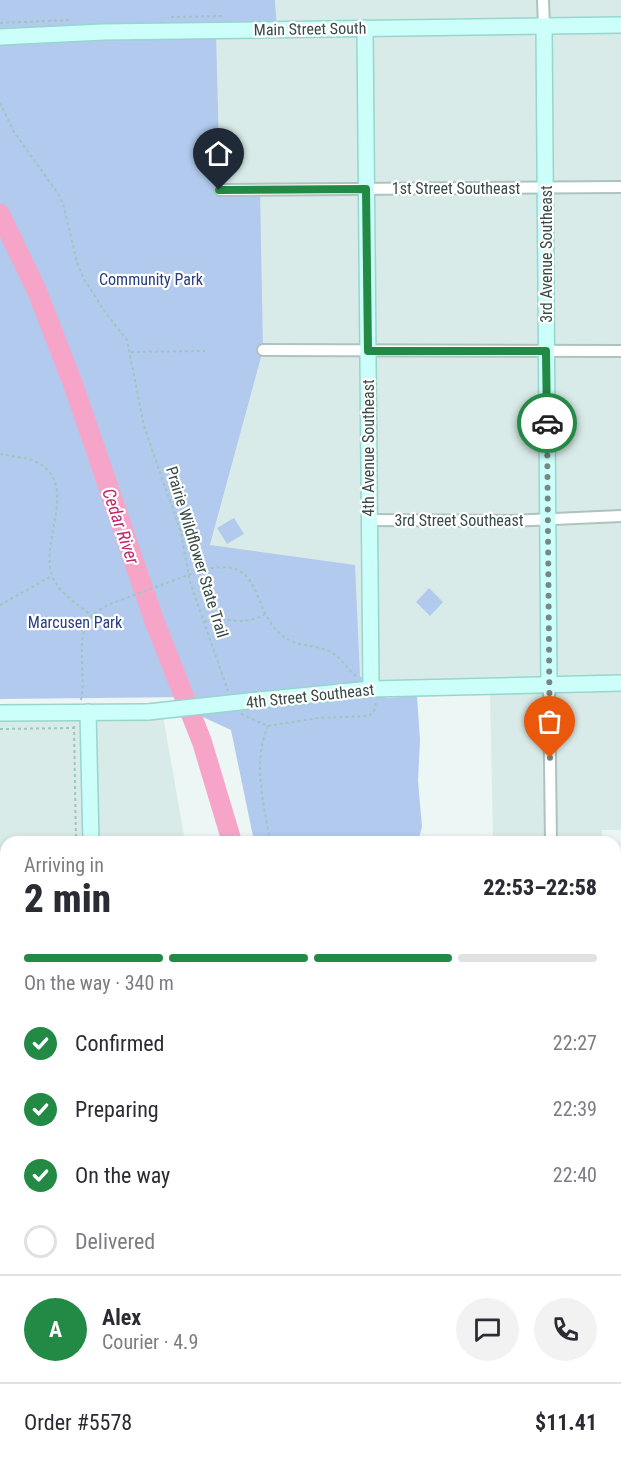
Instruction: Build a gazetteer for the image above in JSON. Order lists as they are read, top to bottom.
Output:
{
  "streets": {
    "street": [
      "Main Street South",
      "1st Street Southeast",
      "3rd Avenue Southeast",
      "4th Avenue Southeast",
      "3rd Street Southeast",
      "4th Street Southeast"
    ],
    "path": ["Prairie Wildflower State Trail"]
  },
  "crossings": [
    ["Main Street South", "3rd Avenue Southeast"],
    ["Main Street South", "4th Avenue Southeast"],
    ["1st Street Southeast", "3rd Avenue Southeast"],
    ["1st Street Southeast", "4th Avenue Southeast"],
    ["3rd Avenue Southeast", "3rd Street Southeast"],
    ["3rd Avenue Southeast", "4th Street Southeast"],
    ["4th Avenue Southeast", "3rd Street Southeast"],
    ["4th Avenue Southeast", "4th Street Southeast"]
  ],
  "water": ["Cedar River"],
  "parks": ["Community Park", "Marcusen Park"],
  "page": {
    "heading": ["2 min", "Arriving in", "22:53–22:58"],
    "panel": [
      "Alex",
      "Courier · 4.9",
      "Order #5578",
      "$11.41"
    ],
    "bar": "On the way · 340 m",
    "list": [
      ["Confirmed", "22:27"],
      ["Preparing", "22:39"],
      ["On the way", "22:40"],
      "Delivered"
    ],
    "round": "A"
  }
}
